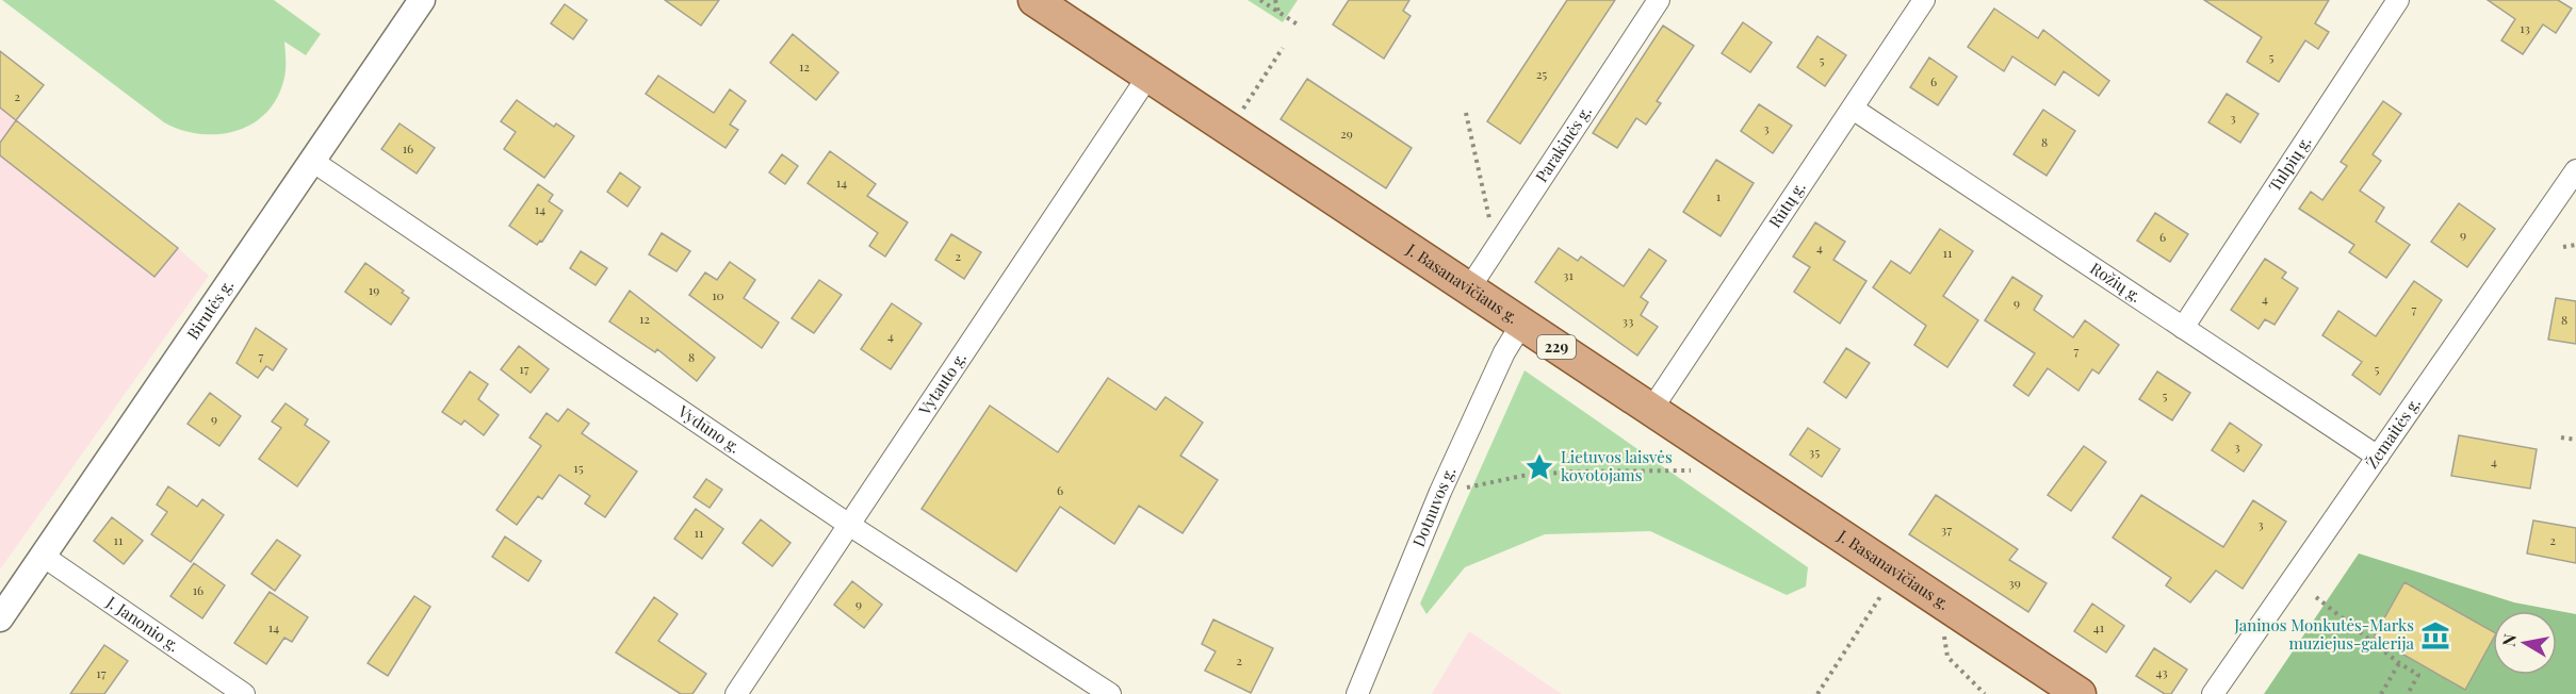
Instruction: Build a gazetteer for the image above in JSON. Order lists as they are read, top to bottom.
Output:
{
  "streets": {
    "main road": ["J. Basanavičiaus g.", "229"],
    "street": [
      "Parakinės g.",
      "Tulpių g.",
      "Rūtų g.",
      "Rožių g.",
      "Birutės g.",
      "Vytauto g.",
      "Vydūno g.",
      "Žemaitės g.",
      "Dotnuvos g.",
      "J. Janonio g."
    ]
  },
  "crossings": [
    ["Parakinės g.", "J. Basanavičiaus g."],
    ["Tulpių g.", "Rožių g."],
    ["Rūtų g.", "J. Basanavičiaus g."],
    ["Rūtų g.", "Rožių g."],
    ["J. Basanavičiaus g.", "Vytauto g."],
    ["J. Basanavičiaus g.", "Dotnuvos g."],
    ["Rožių g.", "Žemaitės g."],
    ["Birutės g.", "Vydūno g."],
    ["Birutės g.", "J. Janonio g."],
    ["Vytauto g.", "Vydūno g."]
  ],
  "places": {
    "place": ["Lietuvos laisvės kovotojams"],
    "museum": ["Janinos Monkutės-Marks muziejus-galerija"]
  },
  "house_numbers": [
    "13",
    "5",
    "5",
    "12",
    "25",
    "6",
    "2",
    "3",
    "3",
    "29",
    "8",
    "16",
    "14",
    "1",
    "14",
    "9",
    "6",
    "4",
    "11",
    "2",
    "31",
    "19",
    "10",
    "4",
    "9",
    "7",
    "12",
    "8",
    "33",
    "4",
    "7",
    "7",
    "8",
    "17",
    "5",
    "5",
    "9",
    "3",
    "35",
    "4",
    "15",
    "6",
    "3",
    "37",
    "11",
    "11",
    "2",
    "39",
    "16",
    "9",
    "14",
    "41",
    "2",
    "43",
    "17"
  ],
  "north": "left"
}
